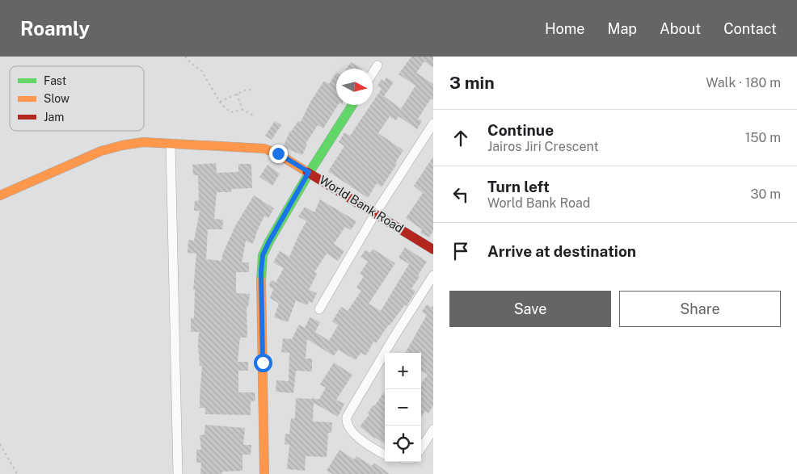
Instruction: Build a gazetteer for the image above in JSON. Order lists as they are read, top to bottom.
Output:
{
  "streets": {
    "street": ["World Bank Road"]
  },
  "legend": ["Fast", "Slow", "Jam"],
  "north": "right",
  "page": {
    "header": "Roamly",
    "nav": [
      "Home",
      "Map",
      "About",
      "Contact"
    ],
    "heading": ["3 min", "Walk · 180 m"],
    "list": [
      ["Continue", "Jairos Jiri Crescent", "150 m"],
      ["Turn left", "World Bank Road", "30 m"],
      "Arrive at destination"
    ],
    "buttons": ["Save", "Share"],
    "map_buttons": ["+", "−"]
  }
}
